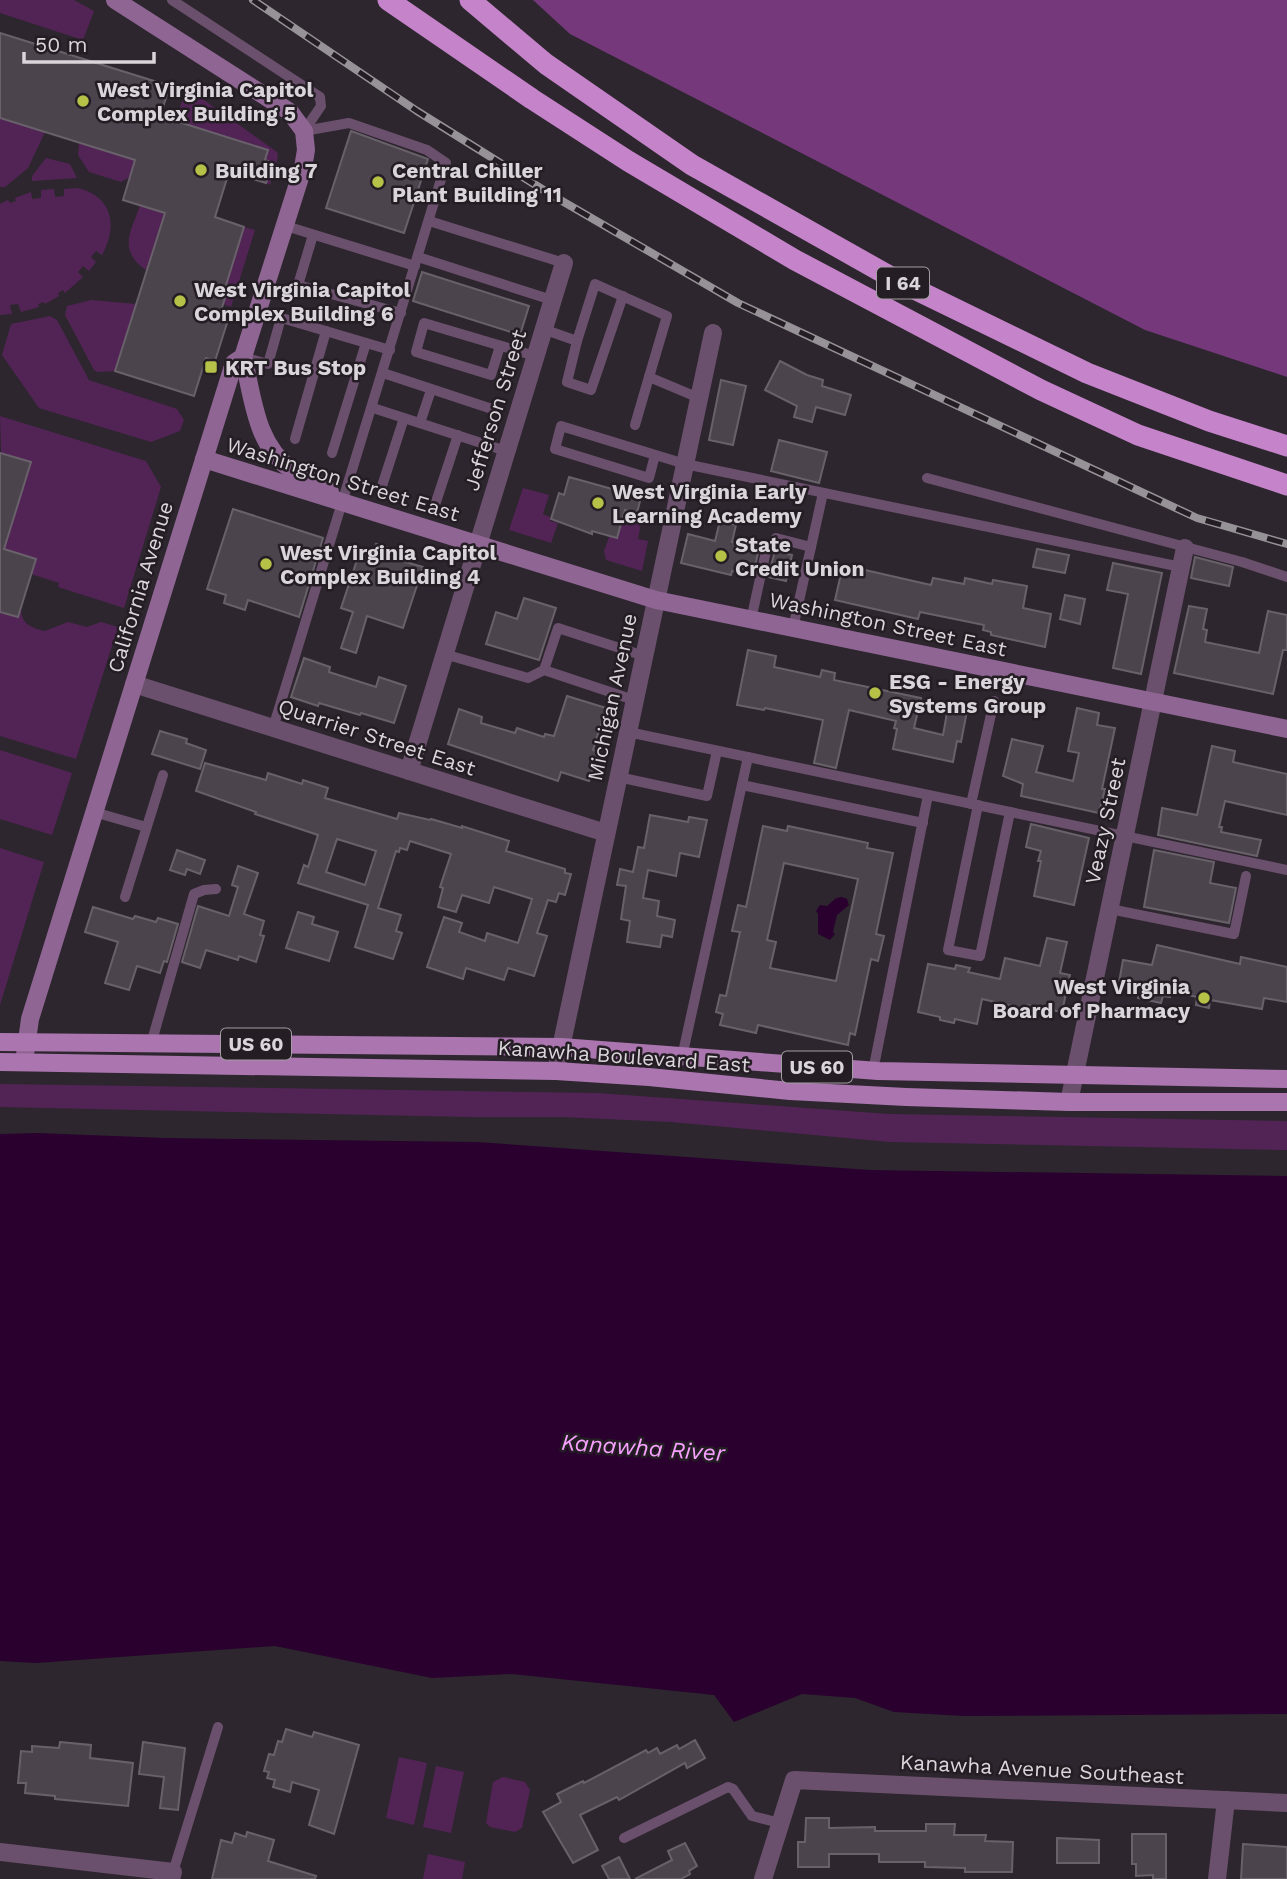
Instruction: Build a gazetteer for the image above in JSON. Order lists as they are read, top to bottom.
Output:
{
  "streets": {
    "highway": ["I 64"],
    "main road": ["US 60", "Kanawha Boulevard East"],
    "street": [
      "Jefferson Street",
      "Washington Street East",
      "California Avenue",
      "Michigan Avenue",
      "Quarrier Street East",
      "Veazy Street",
      "Kanawha Avenue Southeast"
    ]
  },
  "crossings": [
    ["Jefferson Street", "Washington Street East"],
    ["Jefferson Street", "Quarrier Street East"],
    ["Washington Street East", "California Avenue"],
    ["Washington Street East", "Michigan Avenue"],
    ["Washington Street East", "Veazy Street"],
    ["California Avenue", "Quarrier Street East"],
    ["California Avenue", "Kanawha Boulevard East"],
    ["Michigan Avenue", "Quarrier Street East"],
    ["Michigan Avenue", "Kanawha Boulevard East"],
    ["Veazy Street", "Kanawha Boulevard East"]
  ],
  "water": ["Kanawha River"],
  "places": {
    "other": [
      "West Virginia Capitol Complex Building 5",
      "Building 7",
      "Central Chiller Plant Building 11",
      "West Virginia Capitol Complex Building 6",
      "West Virginia Early Learning Academy",
      "State Credit Union",
      "West Virginia Capitol Complex Building 4",
      "ESG - Energy Systems Group",
      "West Virginia Board of Pharmacy"
    ],
    "transit": ["KRT Bus Stop"]
  },
  "scale_bar": "50 m"
}
